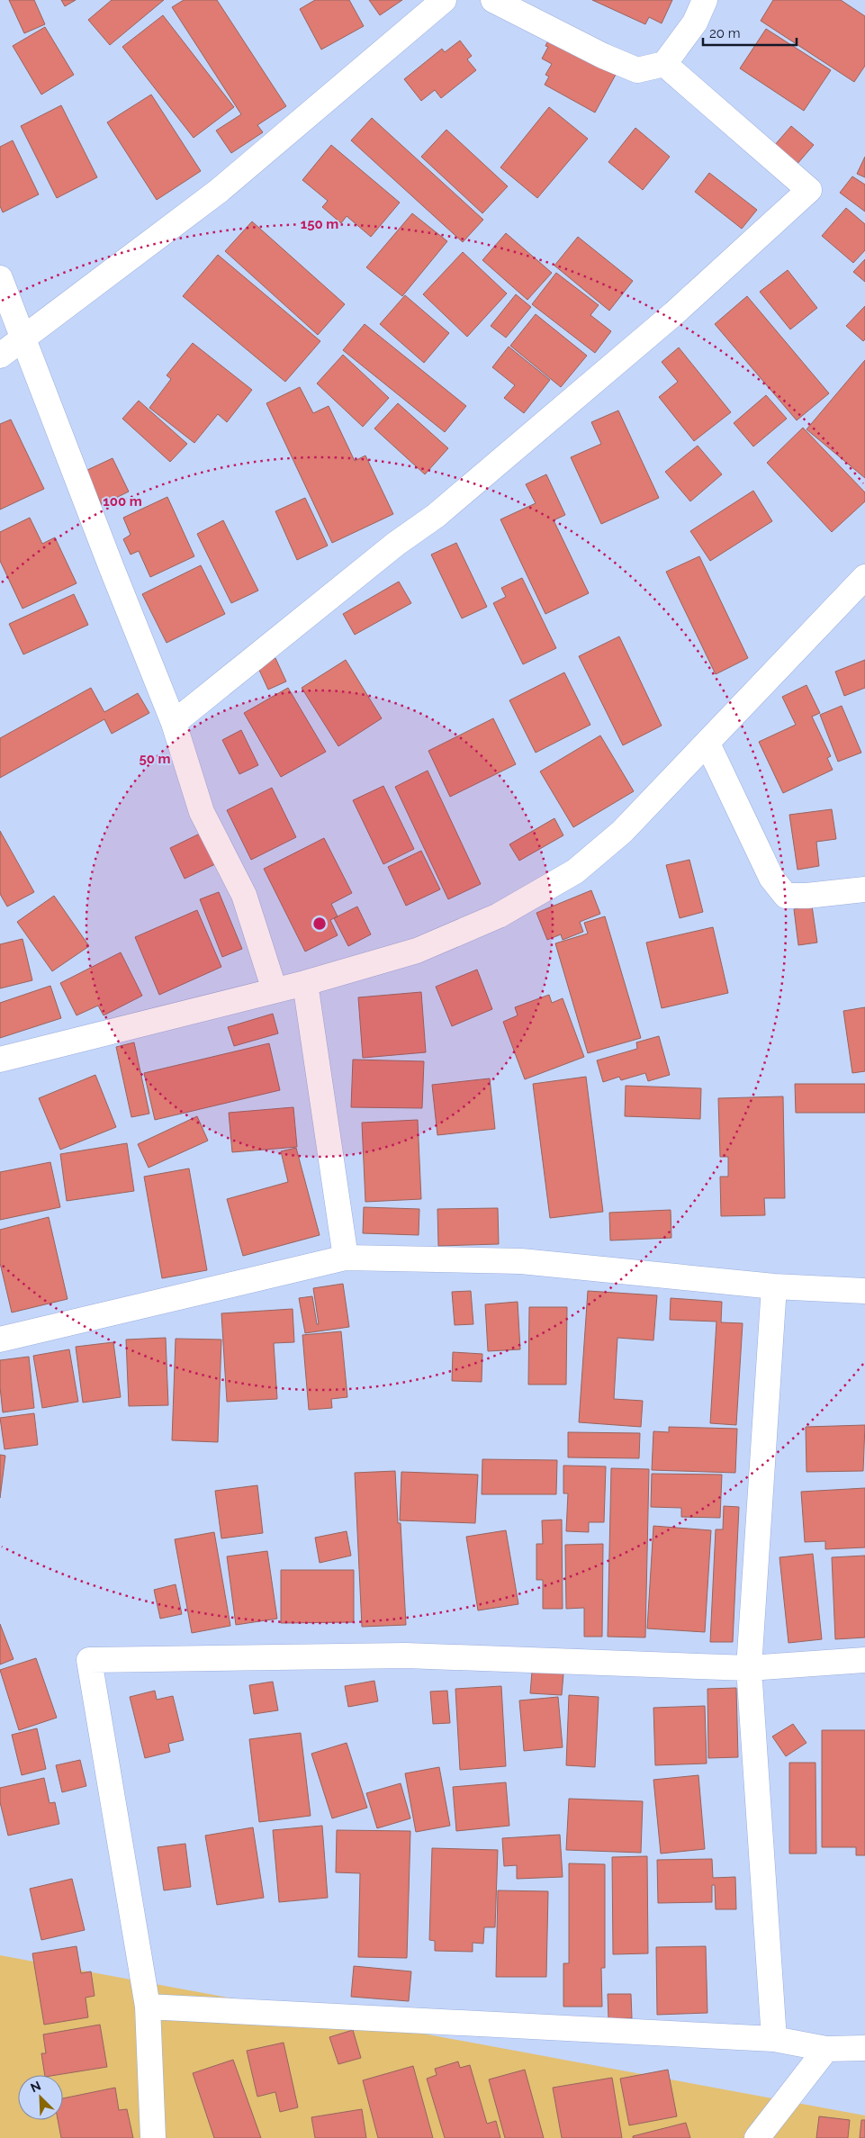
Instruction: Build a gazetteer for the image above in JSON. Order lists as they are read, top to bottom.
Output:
{
  "scale_bar": "20 m",
  "north": "top left",
  "rings": ["150 m", "100 m", "50 m"]
}
